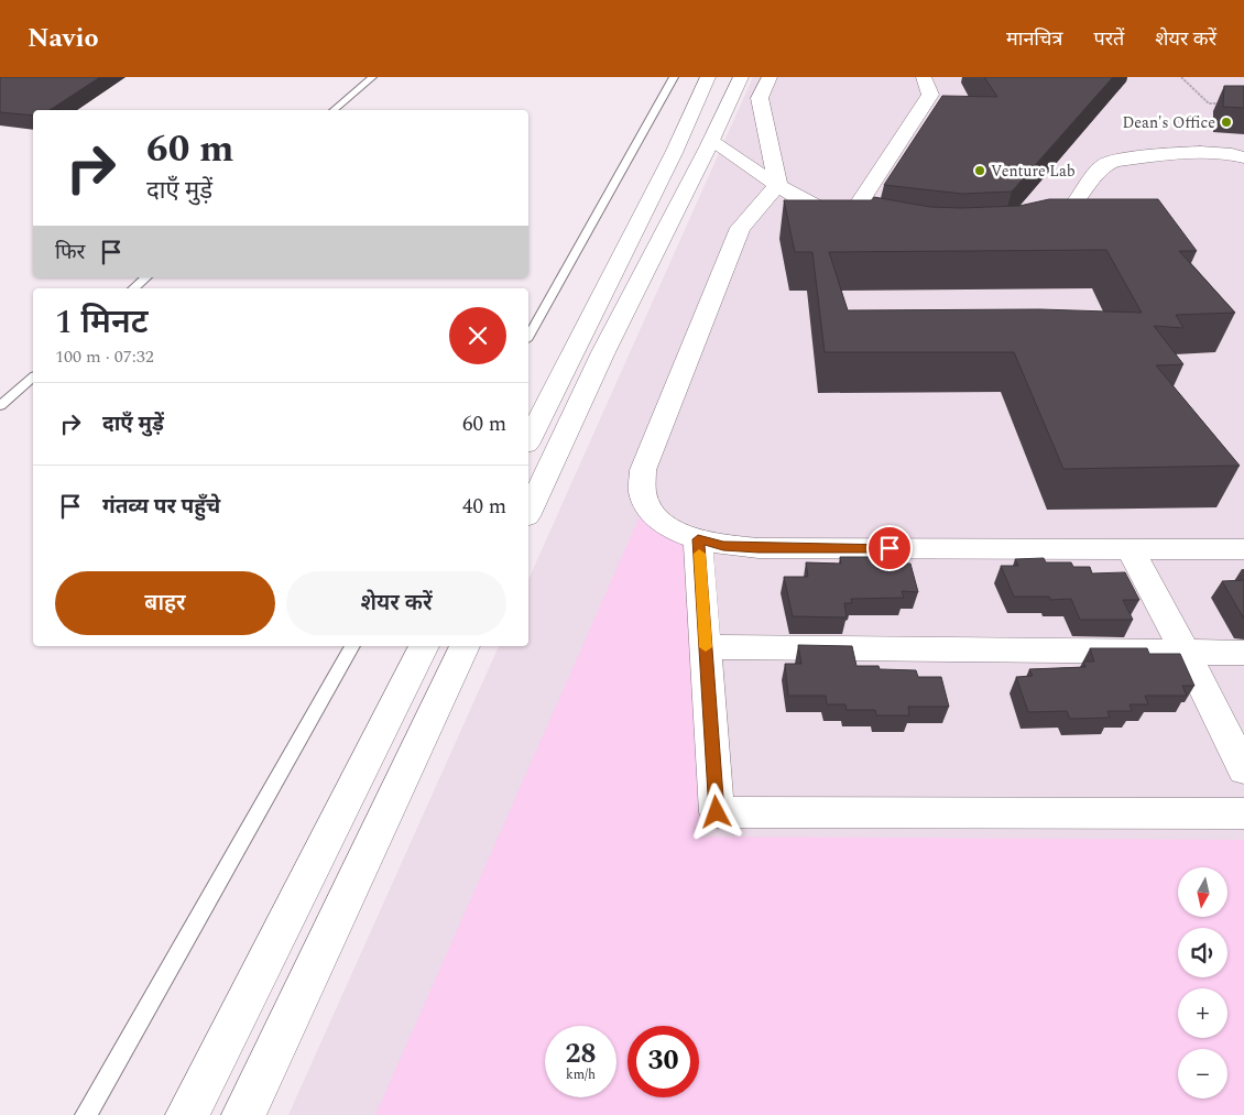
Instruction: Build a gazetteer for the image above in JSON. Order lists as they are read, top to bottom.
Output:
{
  "places": ["Dean's Office", "Venture Lab"],
  "north": "bottom",
  "page": {
    "header": "Navio",
    "nav": ["मानचित्र", "परतें", "शेयर करें"],
    "turn": ["60 m", "दाएँ मुड़ें"],
    "then": "फिर",
    "heading": ["1 मिनट", "100 m · 07:32"],
    "list": [
      {
        "name": "दाएँ मुड़ें",
        "value": "60 m"
      },
      {
        "name": "गंतव्य पर पहुँचे",
        "value": "40 m"
      }
    ],
    "buttons": ["बाहर", "शेयर करें"],
    "map_buttons": ["+", "−"],
    "speed": "28 km/h",
    "limit": "30"
  }
}
